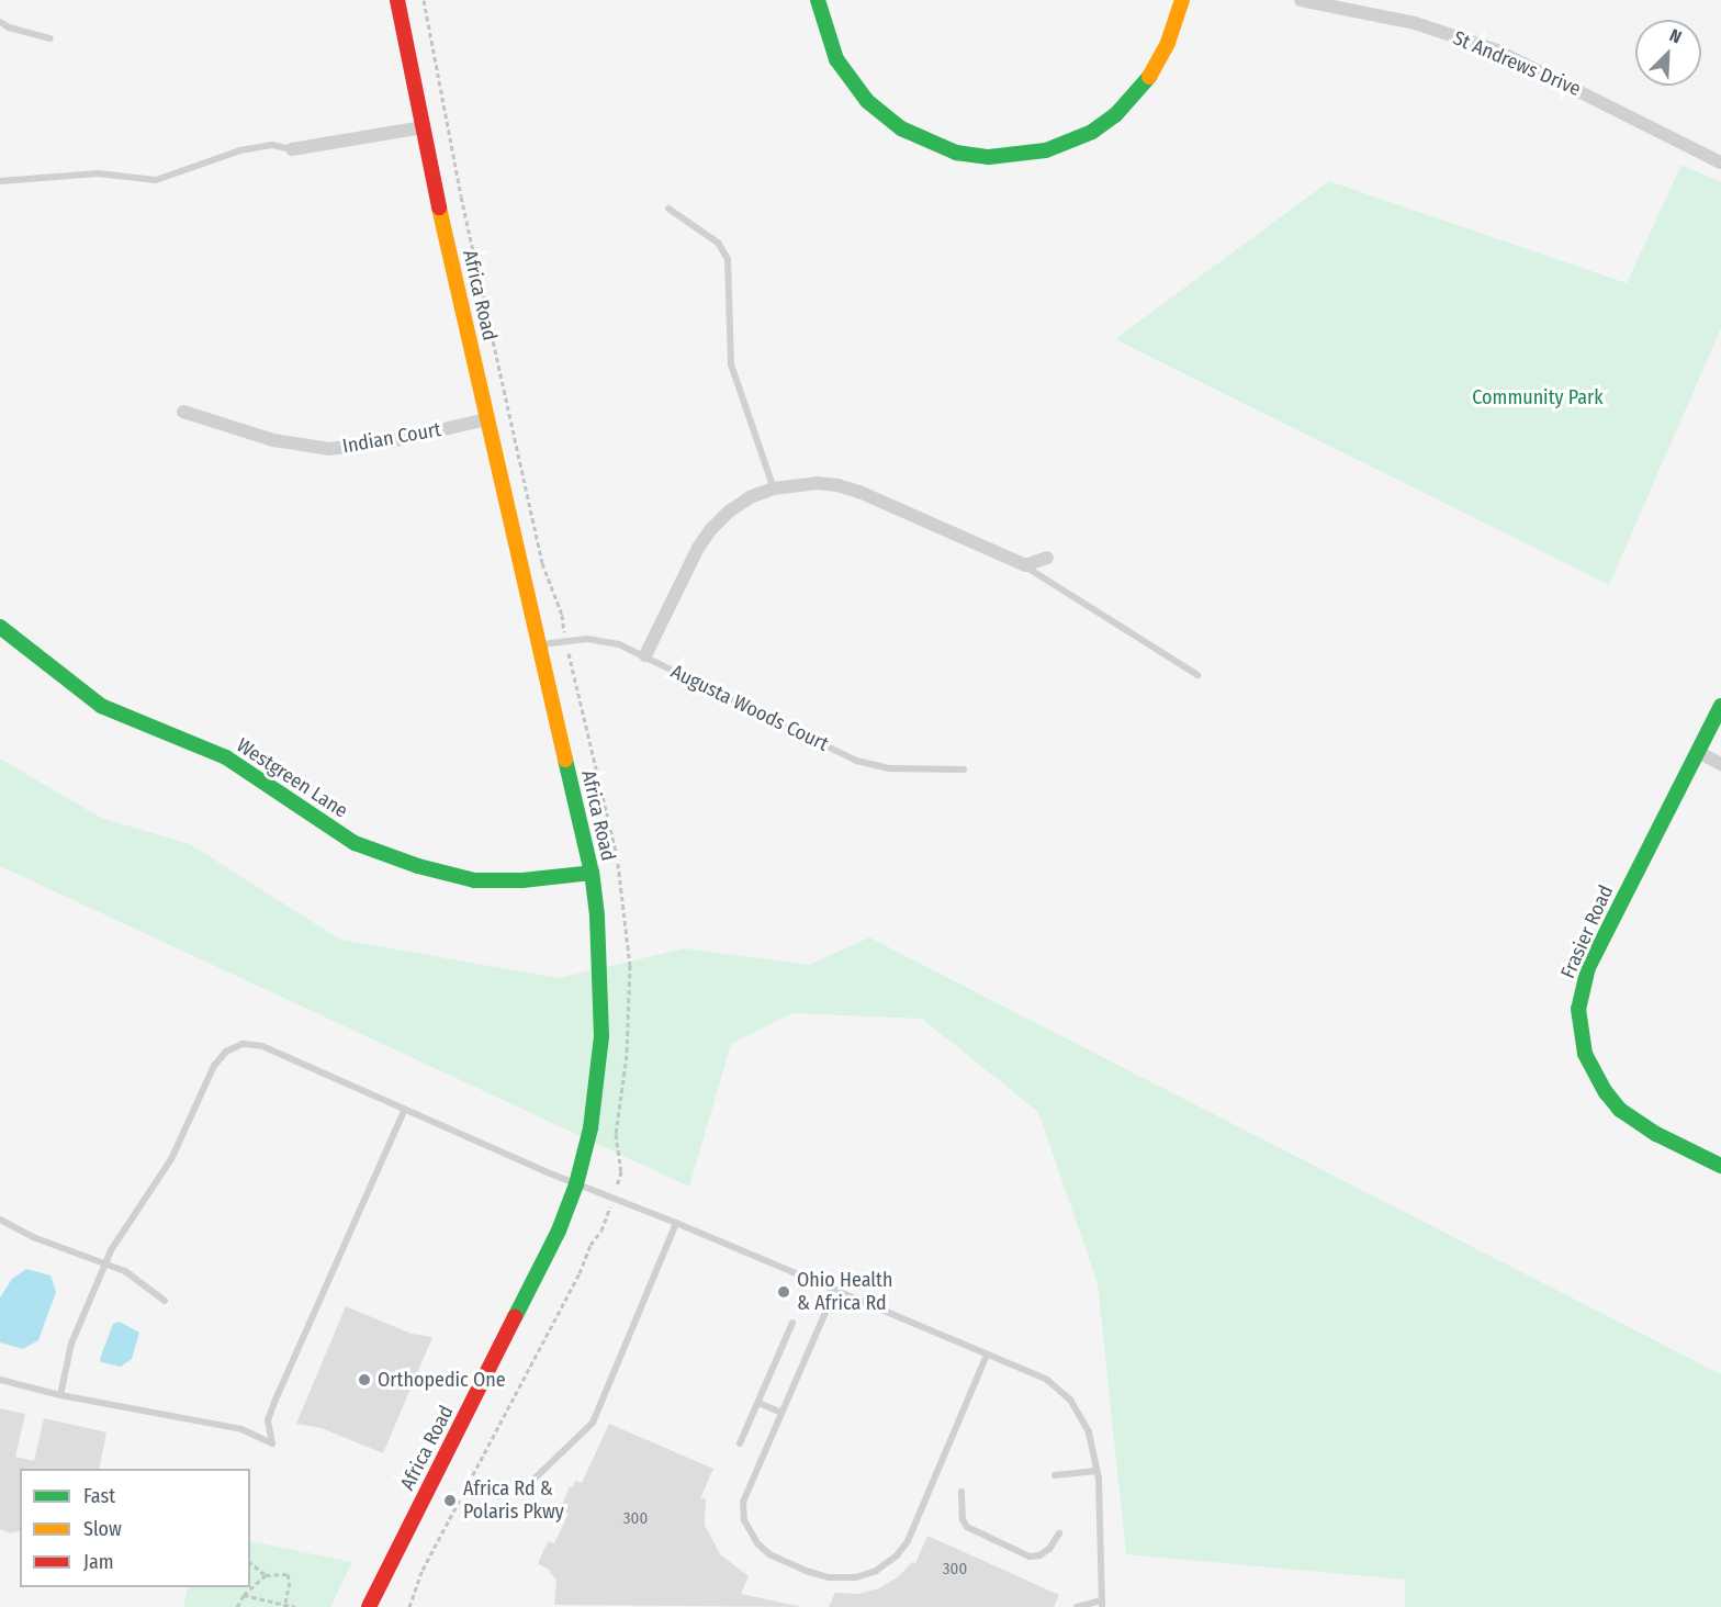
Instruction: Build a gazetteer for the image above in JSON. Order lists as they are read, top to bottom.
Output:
{
  "streets": {
    "street": [
      "St Andrews Drive",
      "Africa Road",
      "Indian Court",
      "Westgreen Lane",
      "Frasier Road"
    ],
    "lane": ["Augusta Woods Court"]
  },
  "crossings": [
    ["Africa Road", "Indian Court"],
    ["Africa Road", "Augusta Woods Court"],
    ["Africa Road", "Westgreen Lane"]
  ],
  "parks": ["Community Park"],
  "places": ["Ohio Health & Africa Rd", "Orthopedic One", "Africa Rd & Polaris Pkwy"],
  "house_numbers": ["300", "300"],
  "legend": ["Fast", "Slow", "Jam"],
  "north": "top right"
}
